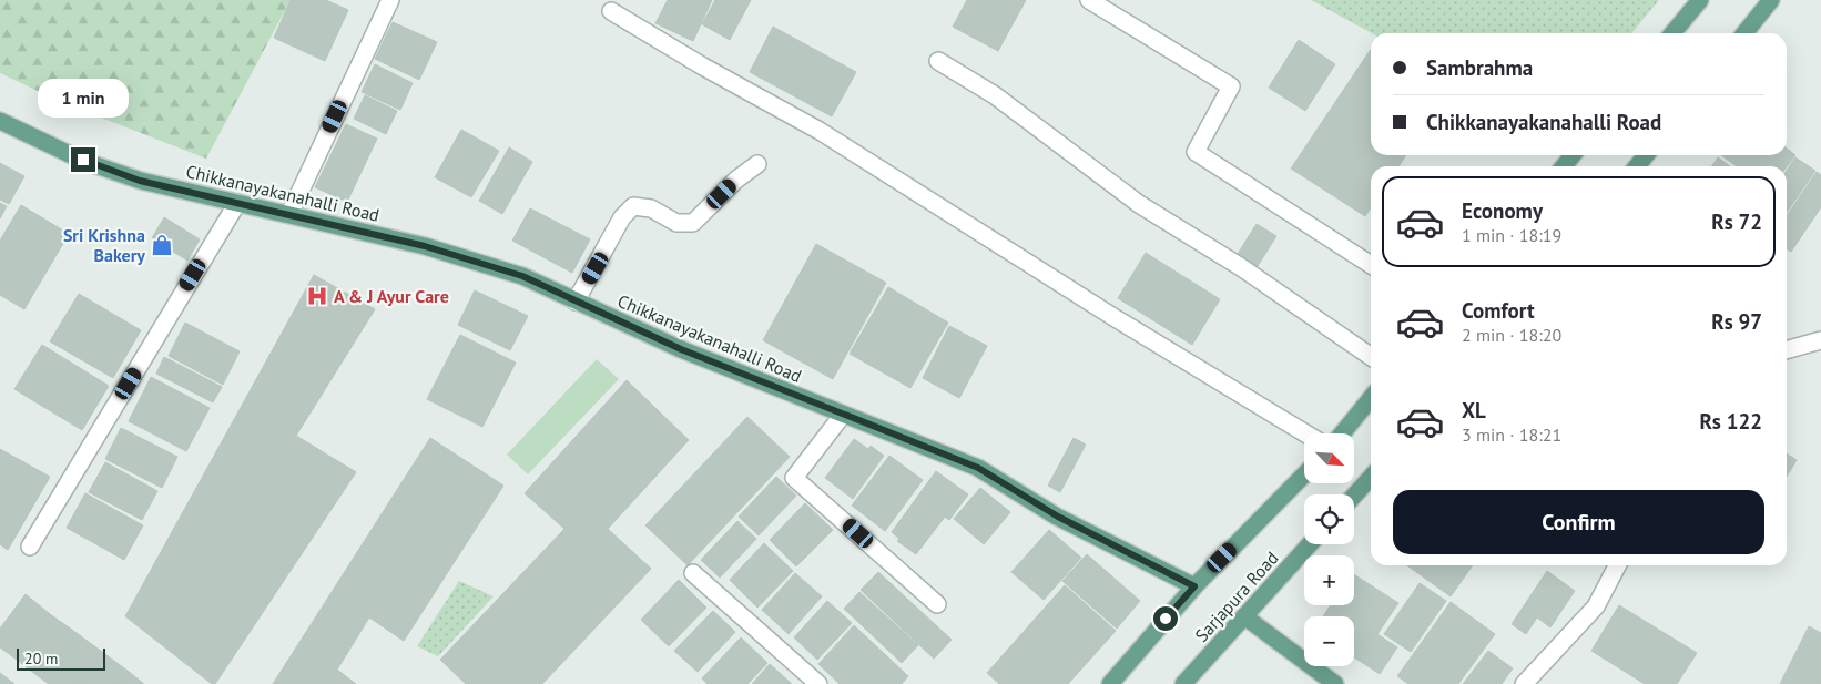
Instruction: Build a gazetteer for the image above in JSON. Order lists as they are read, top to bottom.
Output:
{
  "streets": {
    "main road": ["Chikkanayakanahalli Road", "Sarjapura Road"]
  },
  "crossings": [
    ["Chikkanayakanahalli Road", "Sarjapura Road"]
  ],
  "places": {
    "shop": ["Sri Krishna Bakery"],
    "hospital": ["A & J Ayur Care"]
  },
  "scale_bar": "20 m",
  "north": "bottom right",
  "page": {
    "banner": ["Sambrahma", "Chikkanayakanahalli Road"],
    "bubble": "1 min",
    "list": [
      {
        "name": "Economy",
        "note": "1 min · 18:19",
        "value": "Rs 72"
      },
      {
        "name": "Comfort",
        "note": "2 min · 18:20",
        "value": "Rs 97"
      },
      {
        "name": "XL",
        "note": "3 min · 18:21",
        "value": "Rs 122"
      }
    ],
    "map_buttons": ["+", "−"],
    "buttons": "Confirm",
    "scale": "20 m"
  }
}
